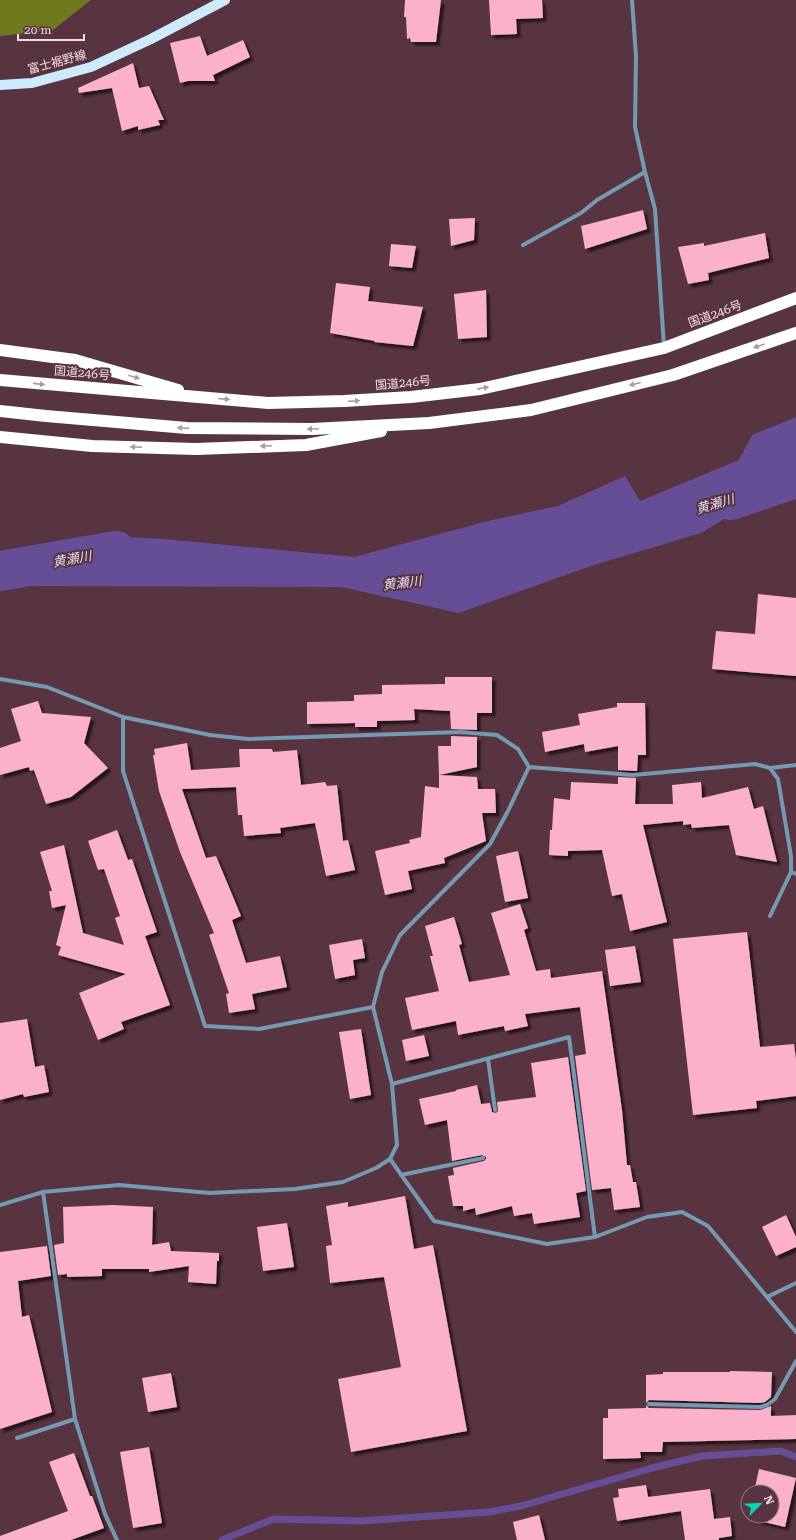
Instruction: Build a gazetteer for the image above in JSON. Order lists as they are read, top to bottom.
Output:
{
  "streets": {
    "highway": ["国道246号"],
    "main road": ["富士裾野線"]
  },
  "water": ["黄瀬川"],
  "scale_bar": "20 m",
  "north": "top right"
}
